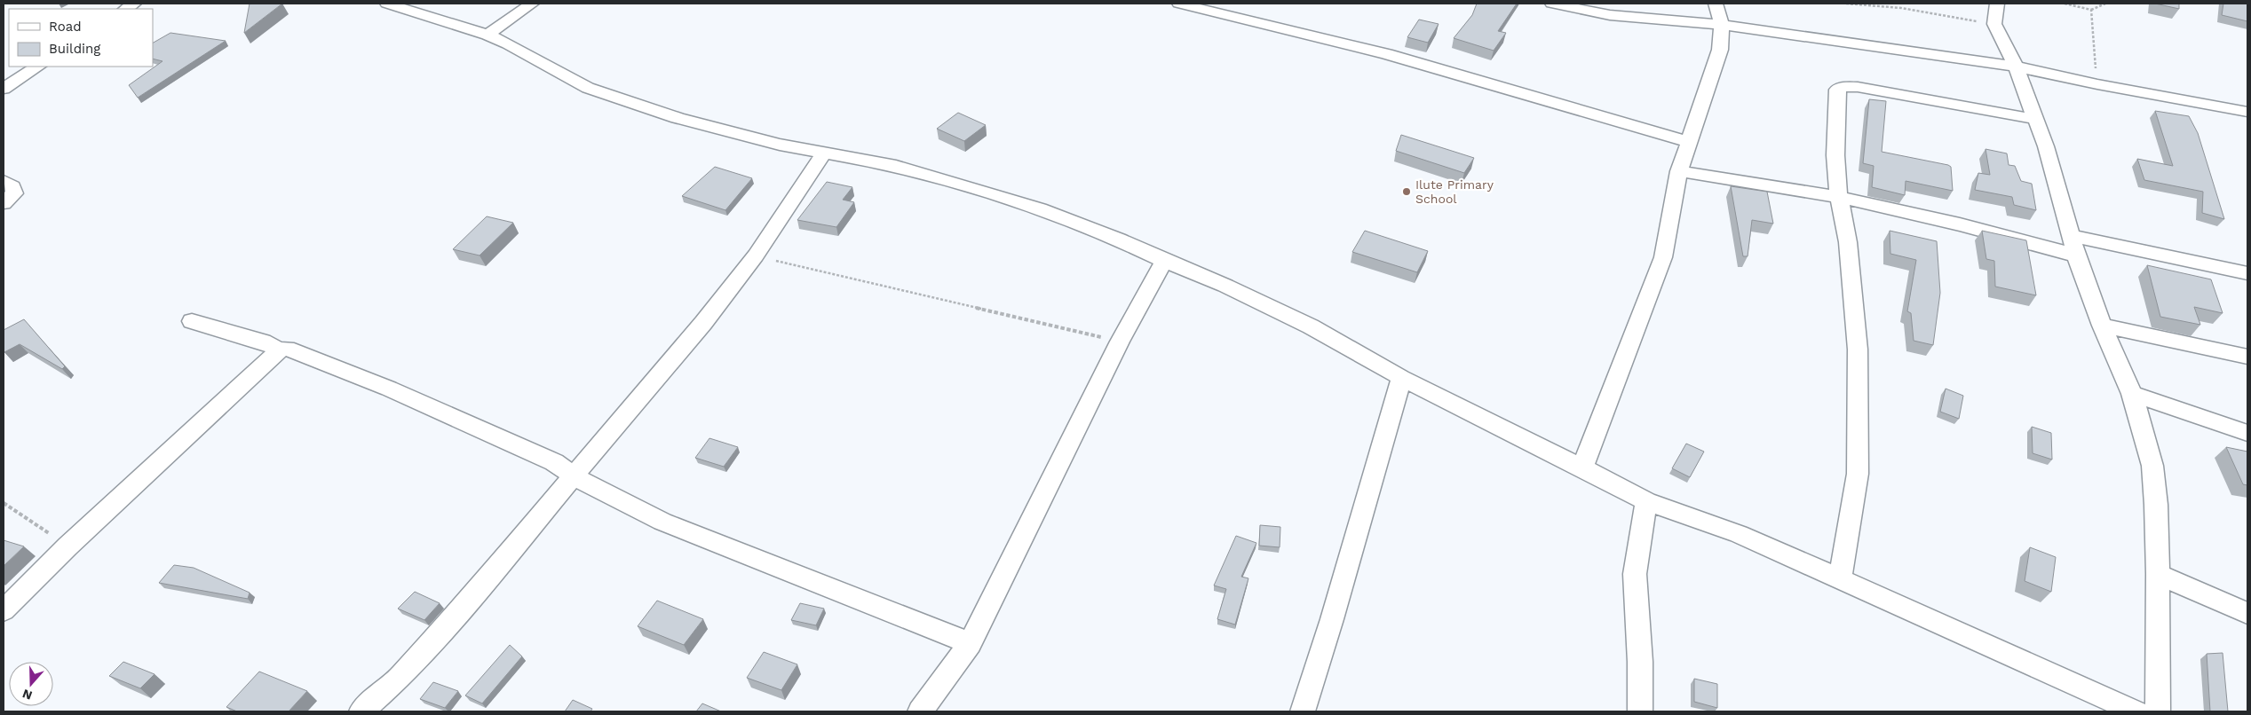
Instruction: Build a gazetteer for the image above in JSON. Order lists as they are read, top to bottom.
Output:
{
  "places": ["Ilute Primary School"],
  "legend": ["Road", "Building"],
  "north": "bottom"
}
